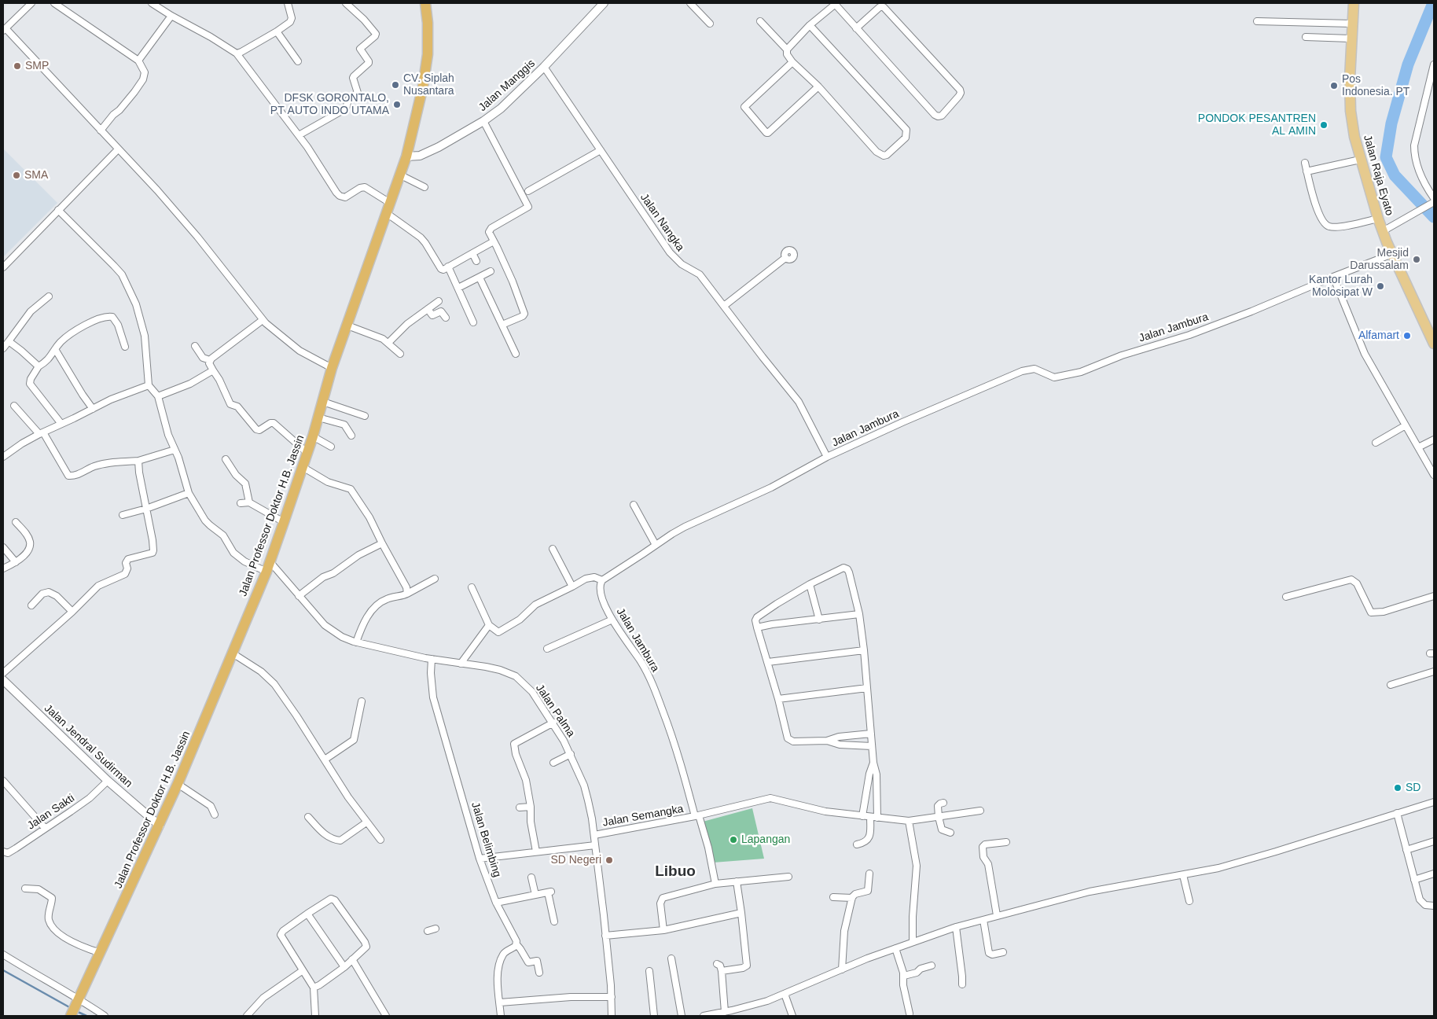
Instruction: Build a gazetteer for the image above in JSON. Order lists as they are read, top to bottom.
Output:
{
  "streets": {
    "highway": ["Jalan Professor Doktor H.B. Jassin"],
    "main road": ["Jalan Raja Eyato"],
    "street": [
      "Jalan Manggis",
      "Jalan Nangka",
      "Jalan Jambura",
      "Jalan Palma",
      "Jalan Jendral Sudirman",
      "Jalan Sakti",
      "Jalan Semangka",
      "Jalan Belimbing"
    ]
  },
  "crossings": [
    ["Jalan Manggis", "Jalan Nangka"],
    ["Jalan Manggis", "Jalan Professor Doktor H.B. Jassin"],
    ["Jalan Raja Eyato", "Jalan Jambura"],
    ["Jalan Nangka", "Jalan Jambura"],
    ["Jalan Jambura", "Jalan Semangka"],
    ["Jalan Professor Doktor H.B. Jassin", "Jalan Palma"],
    ["Jalan Professor Doktor H.B. Jassin", "Jalan Jendral Sudirman"],
    ["Jalan Palma", "Jalan Semangka"],
    ["Jalan Palma", "Jalan Belimbing"],
    ["Jalan Jendral Sudirman", "Jalan Sakti"]
  ],
  "districts": ["Libuo"],
  "places": [
    "SMP",
    "CV. Siplah Nusantara",
    "Pos Indonesia. PT",
    "DFSK GORONTALO, PT AUTO INDO UTAMA",
    "PONDOK PESANTREN AL AMIN",
    "SMA",
    "Mesjid Darussalam",
    "Kantor Lurah Molosipat W",
    "Alfamart",
    "SD",
    "Lapangan",
    "SD Negeri"
  ]
}
